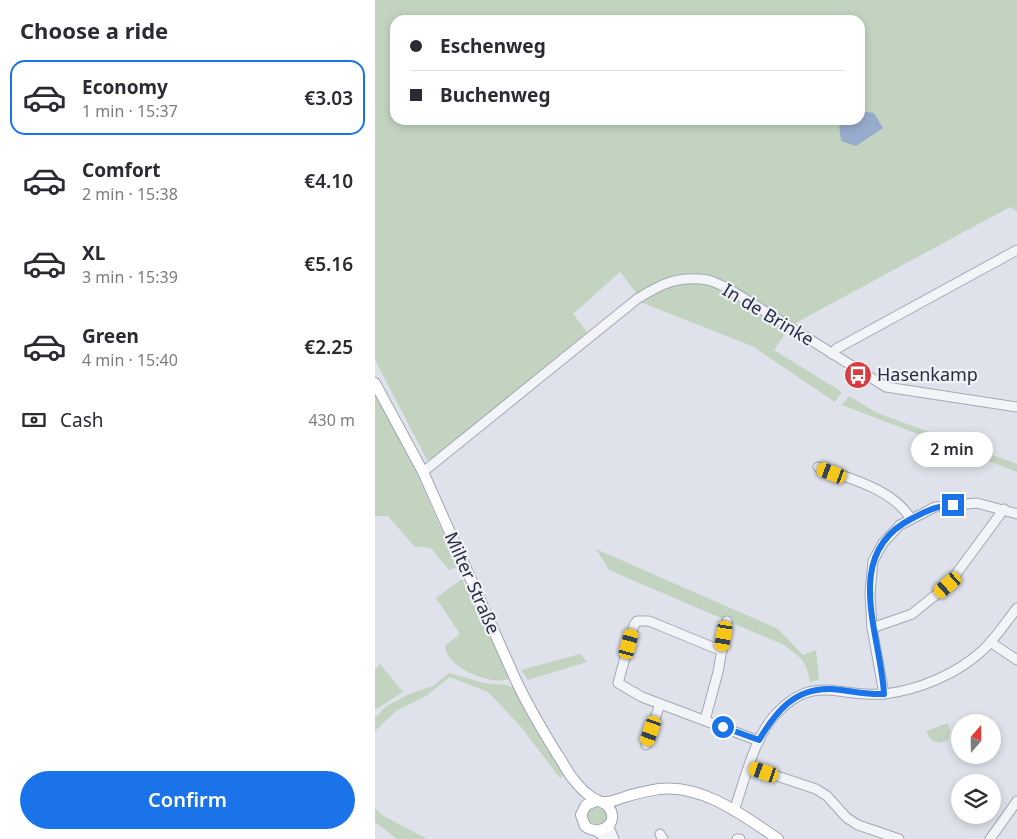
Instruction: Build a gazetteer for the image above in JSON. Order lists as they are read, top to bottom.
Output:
{
  "streets": {
    "main road": ["Milter Straße"],
    "street": ["In de Brinke"]
  },
  "crossings": [
    ["In de Brinke", "Milter Straße"]
  ],
  "places": {
    "bus stop": ["Hasenkamp"]
  },
  "north": "top",
  "page": {
    "heading": "Choose a ride",
    "banner": ["Eschenweg", "Buchenweg"],
    "list": [
      {
        "name": "Economy",
        "note": "1 min · 15:37",
        "value": "€3.03"
      },
      {
        "name": "Comfort",
        "note": "2 min · 15:38",
        "value": "€4.10"
      },
      {
        "name": "XL",
        "note": "3 min · 15:39",
        "value": "€5.16"
      },
      {
        "name": "Green",
        "note": "4 min · 15:40",
        "value": "€2.25"
      }
    ],
    "pay": ["Cash", "430 m"],
    "bubble": "2 min",
    "buttons": "Confirm"
  }
}
